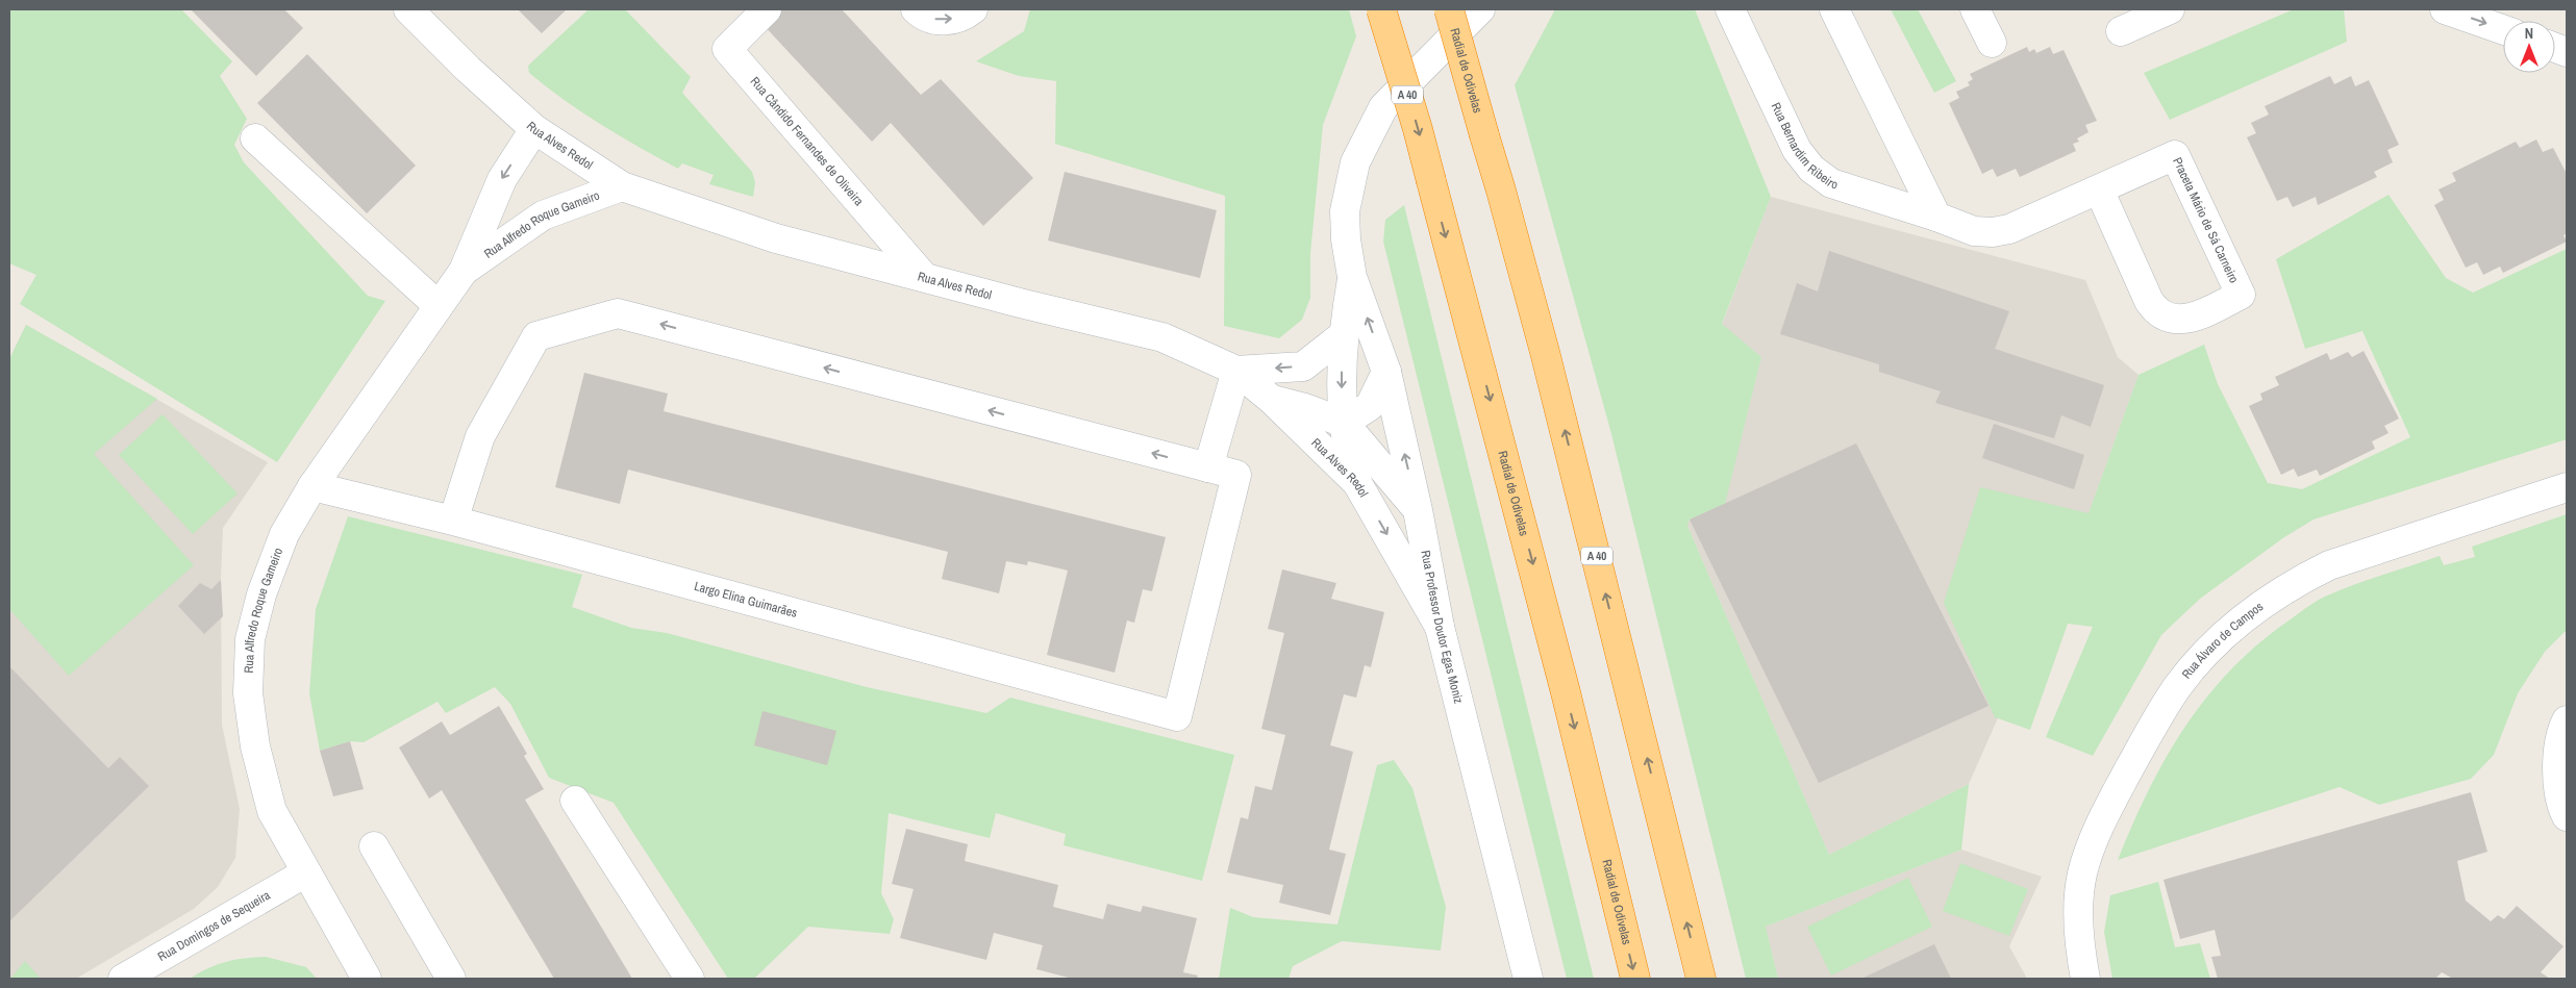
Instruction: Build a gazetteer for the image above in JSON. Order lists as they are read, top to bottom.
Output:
{
  "streets": {
    "highway": ["Radial de Odivelas", "A 40"],
    "street": [
      "Rua Cândido Fernandes de Oliveira",
      "Rua Bernardim Ribeiro",
      "Rua Alves Redol",
      "Praceta Mário de Sá Carneiro",
      "Rua Alfredo Roque Gameiro",
      "Largo Elina Guimarães",
      "Rua Professor Doutor Egas Moniz",
      "Rua Álvaro de Campos",
      "Rua Domingos de Sequeira"
    ]
  },
  "crossings": [
    ["Rua Cândido Fernandes de Oliveira", "Rua Alves Redol"],
    ["Rua Bernardim Ribeiro", "Praceta Mário de Sá Carneiro"],
    ["Rua Alves Redol", "Rua Alfredo Roque Gameiro"],
    ["Rua Alves Redol", "Rua Professor Doutor Egas Moniz"],
    ["Rua Alfredo Roque Gameiro", "Largo Elina Guimarães"],
    ["Rua Alfredo Roque Gameiro", "Rua Domingos de Sequeira"]
  ],
  "north": "top"
}
